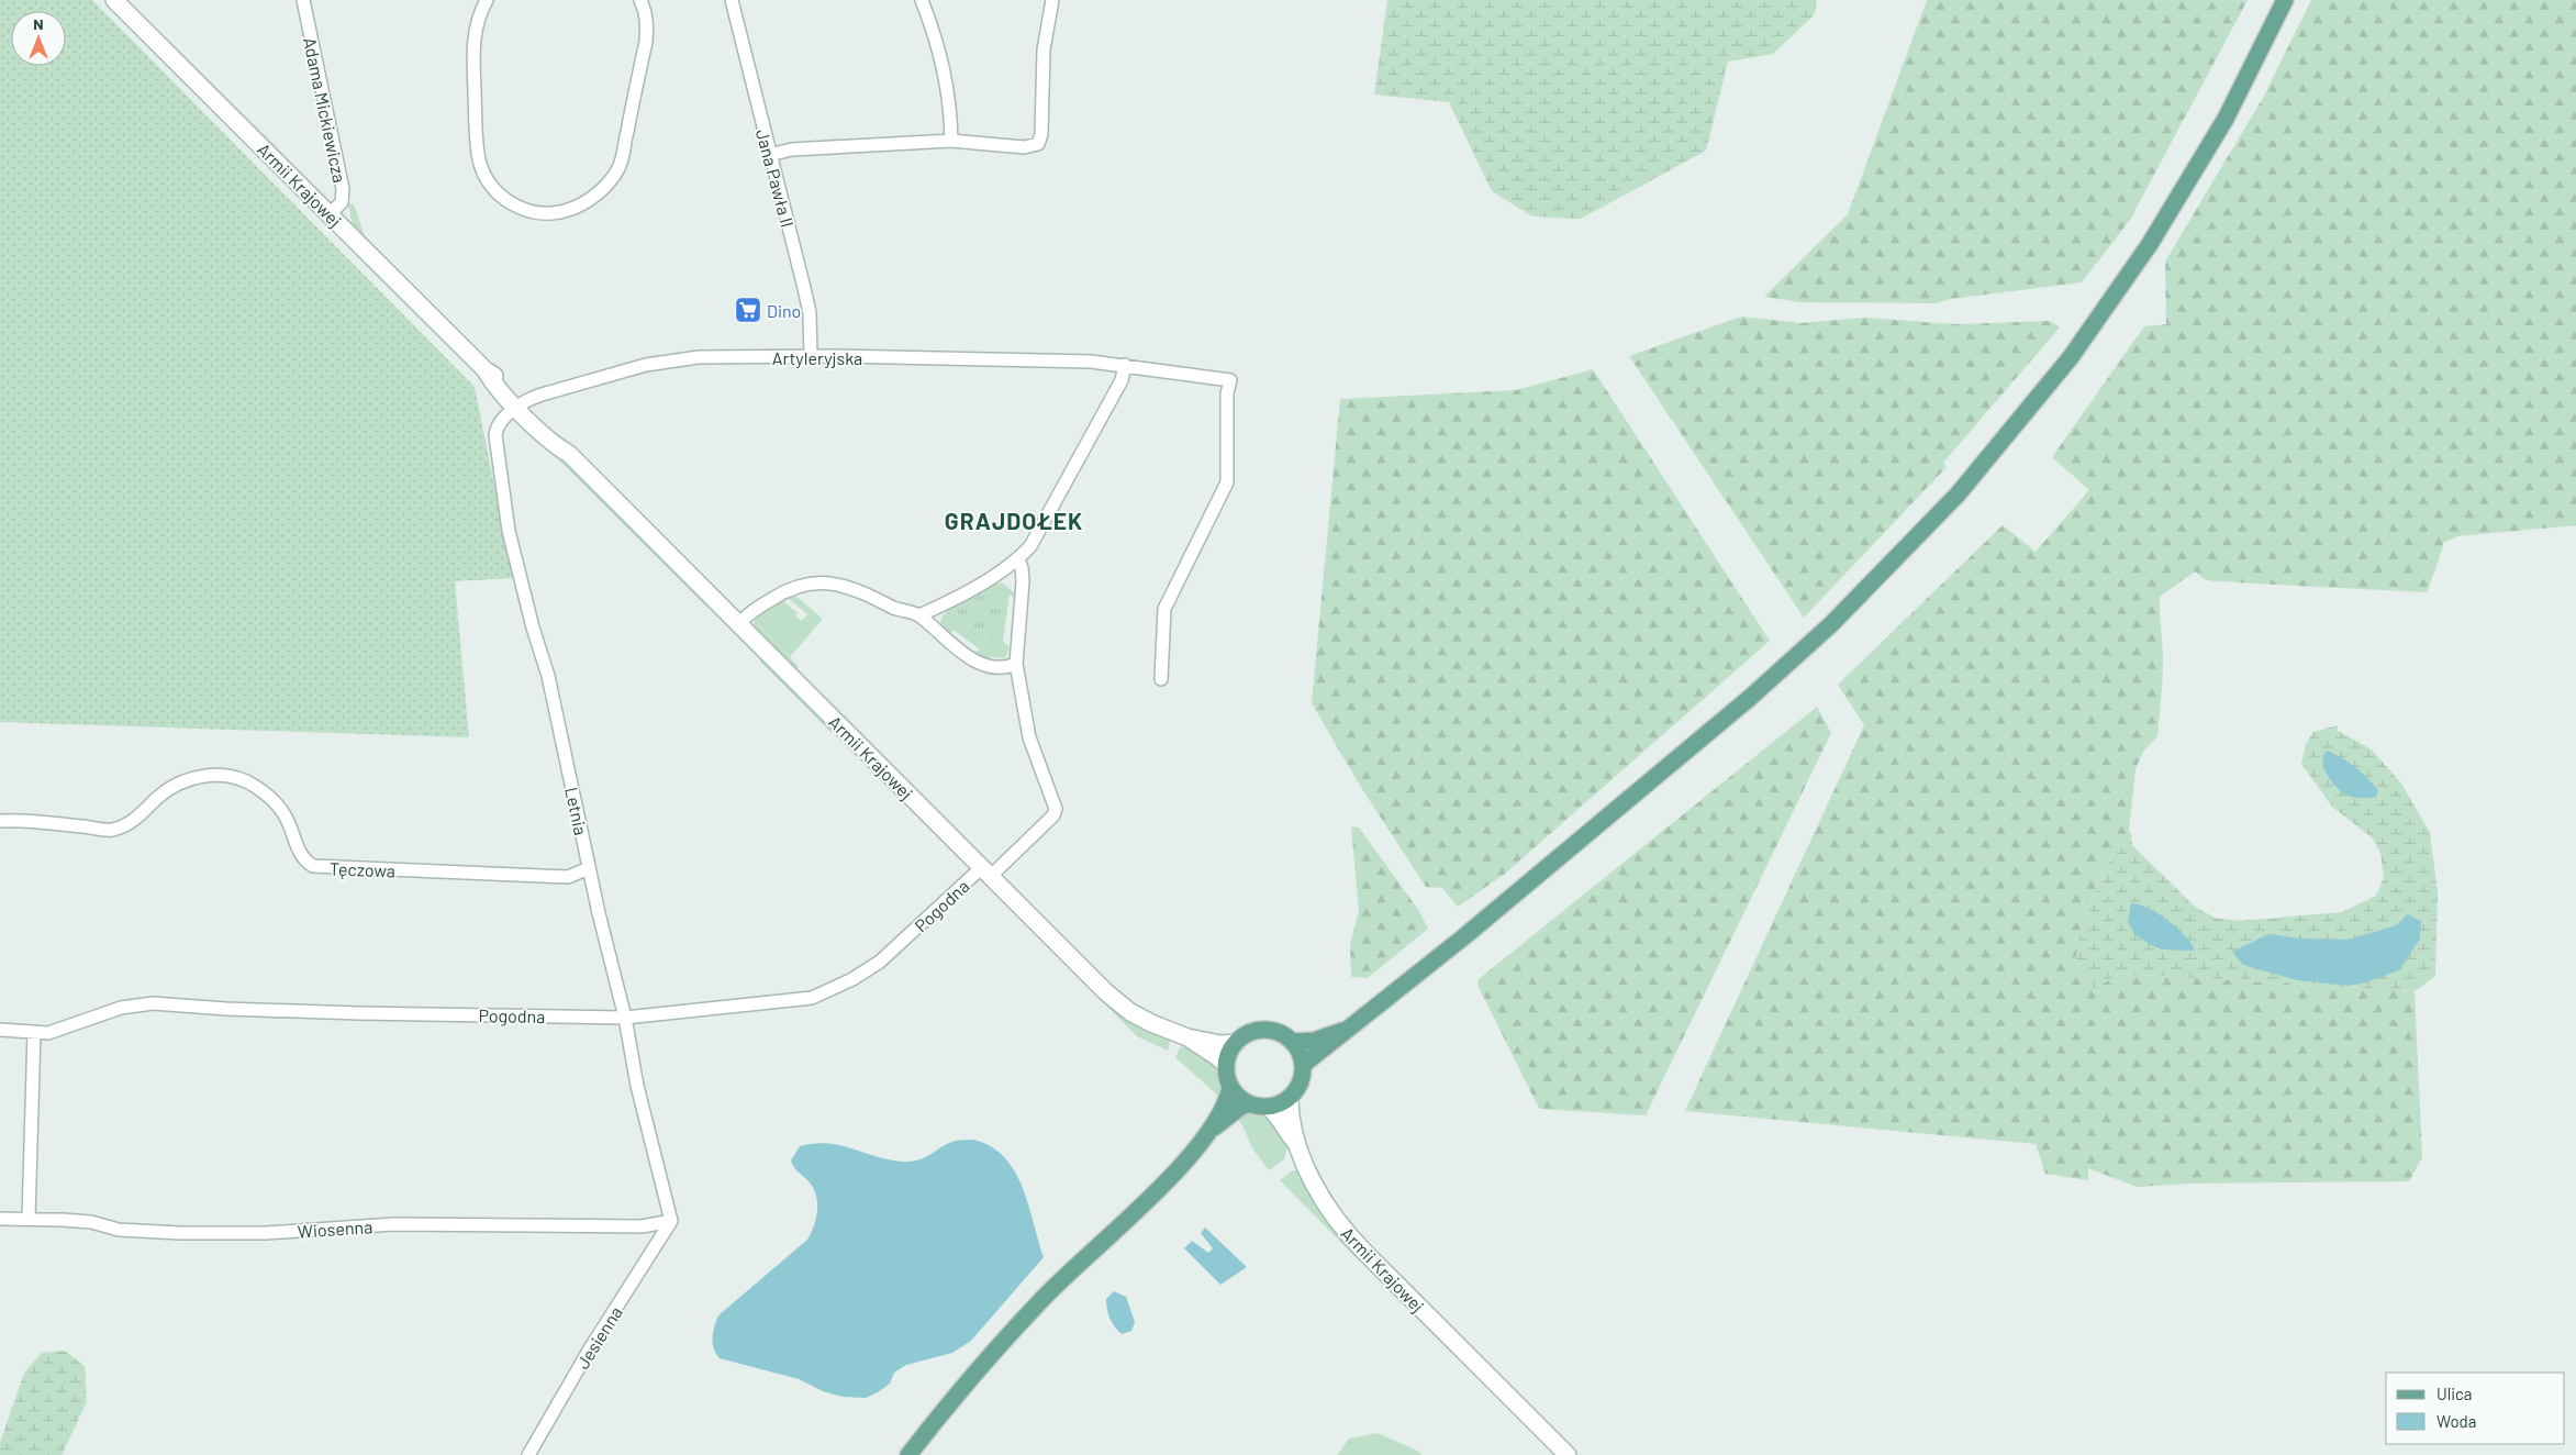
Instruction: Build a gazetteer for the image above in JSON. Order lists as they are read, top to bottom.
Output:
{
  "streets": {
    "street": [
      "Adama Mickiewicza",
      "Jana Pawła II",
      "Armii Krajowej",
      "Artyleryjska",
      "Letnia",
      "Tęczowa",
      "Pogodna",
      "Wiosenna",
      "Jesienna"
    ]
  },
  "crossings": [
    ["Adama Mickiewicza", "Armii Krajowej"],
    ["Jana Pawła II", "Artyleryjska"],
    ["Armii Krajowej", "Artyleryjska"],
    ["Armii Krajowej", "Letnia"],
    ["Armii Krajowej", "Pogodna"],
    ["Artyleryjska", "Letnia"],
    ["Letnia", "Tęczowa"],
    ["Letnia", "Pogodna"],
    ["Letnia", "Wiosenna"],
    ["Letnia", "Jesienna"],
    ["Wiosenna", "Jesienna"]
  ],
  "districts": ["GRAJDOŁEK"],
  "places": {
    "supermarket": ["Dino"]
  },
  "legend": ["Ulica", "Woda"],
  "north": "top"
}
